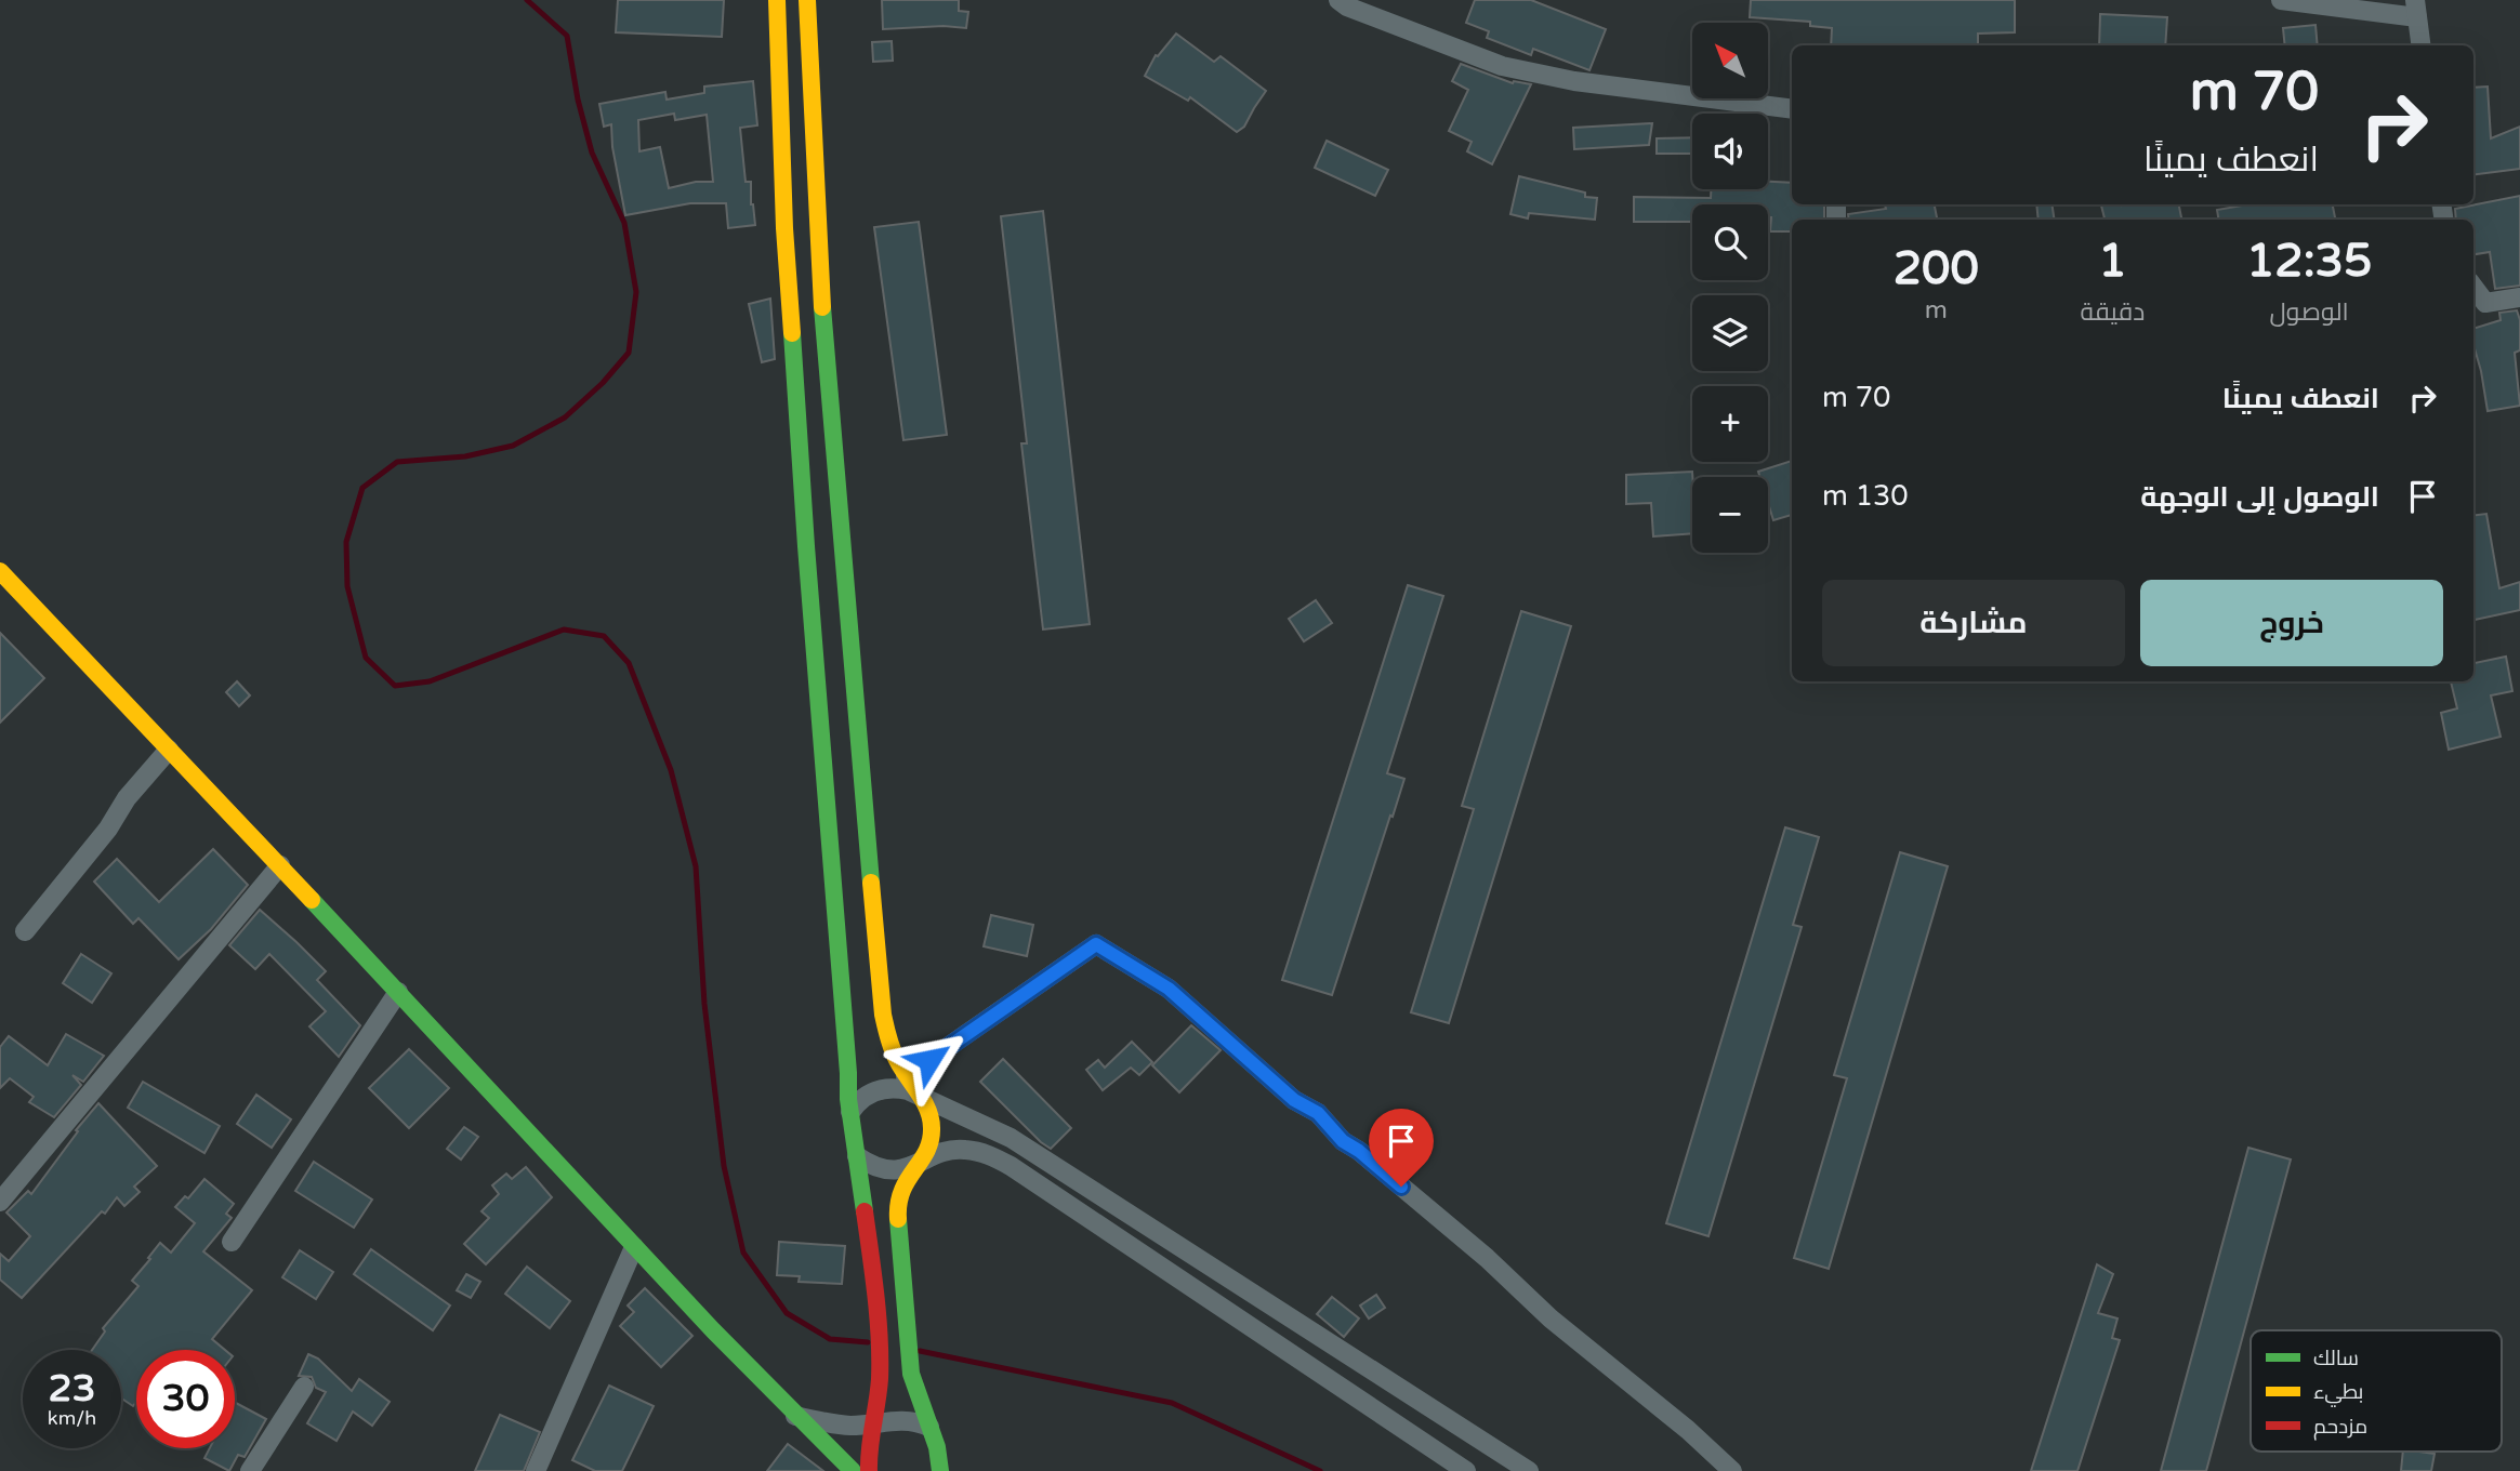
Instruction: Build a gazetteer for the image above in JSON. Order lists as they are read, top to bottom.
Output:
{
  "legend": ["سالك", "بطيء", "مزدحم"],
  "north": "top left",
  "page": {
    "map_buttons": ["+", "−"],
    "turn": ["70 m", "انعطف يمينًا"],
    "eta": [
      "12:35",
      "الوصول",
      "1",
      "دقيقة",
      "200",
      "m"
    ],
    "list": [
      {
        "name": "انعطف يمينًا",
        "value": "70 m"
      },
      {
        "name": "الوصول إلى الوجهة",
        "value": "130 m"
      }
    ],
    "buttons": ["خروج", "مشاركة"],
    "speed": "23 km/h",
    "limit": "30"
  }
}
